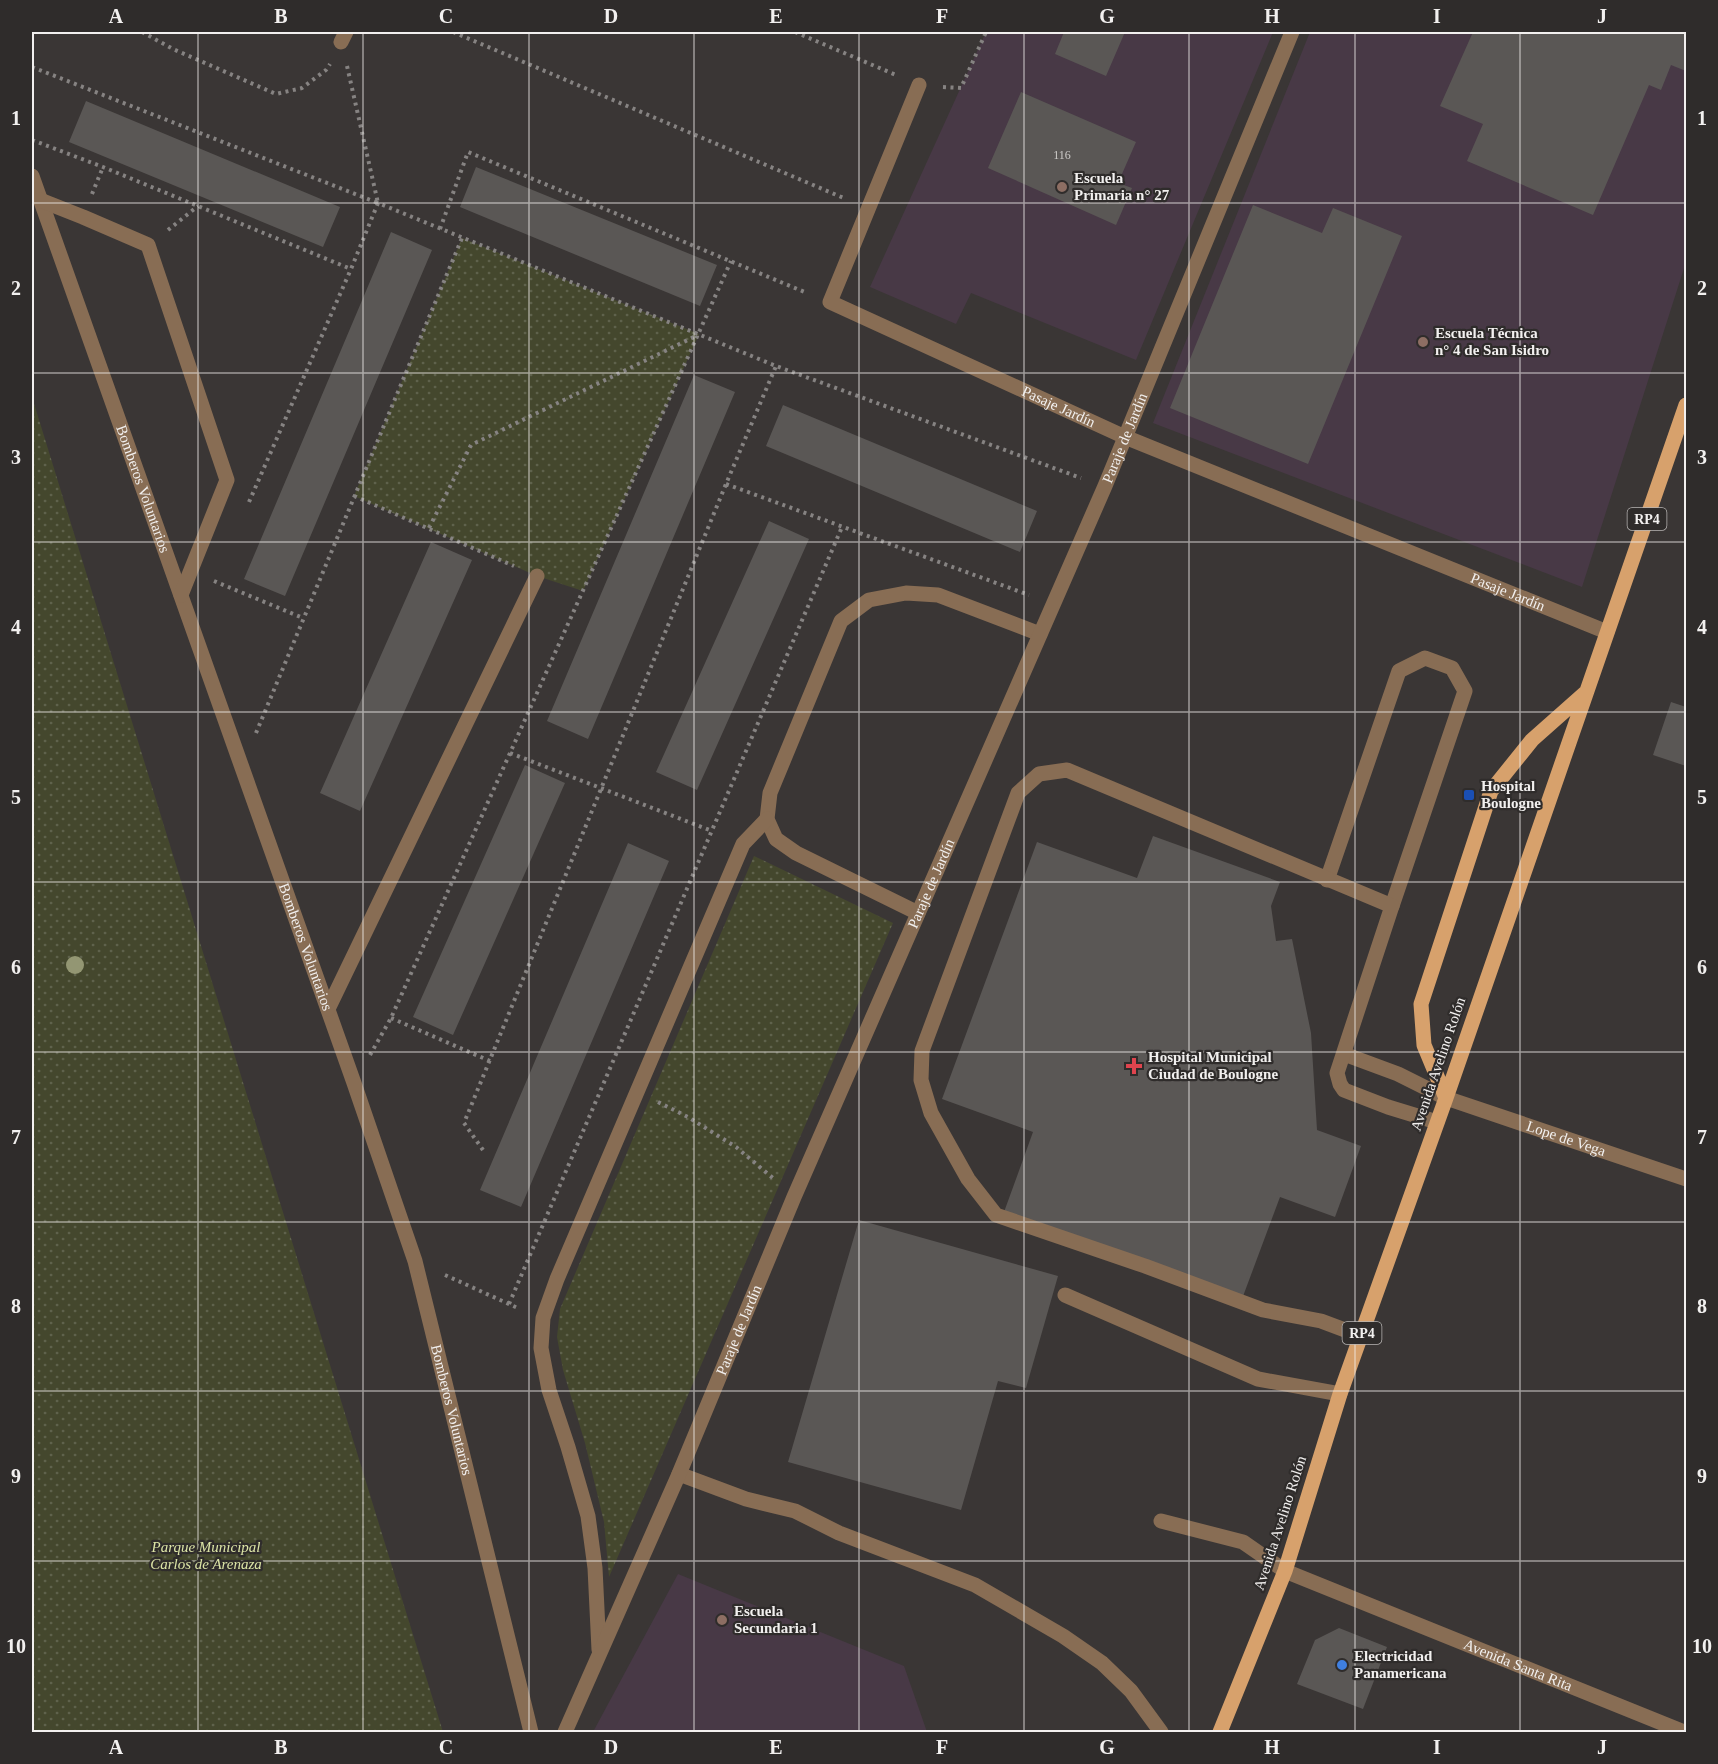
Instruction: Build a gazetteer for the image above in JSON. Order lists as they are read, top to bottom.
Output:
{
  "streets": {
    "main road": ["RP4", "Avenida Avelino Rolón"],
    "street": [
      "Pasaje Jardín",
      "Paraje de Jardín",
      "Bomberos Voluntarios",
      "Lope de Vega",
      "Avenida Santa Rita"
    ]
  },
  "crossings": [
    ["Pasaje Jardín", "Paraje de Jardín"],
    ["Pasaje Jardín", "Avenida Avelino Rolón"],
    ["Avenida Avelino Rolón", "Lope de Vega"],
    ["Avenida Avelino Rolón", "Avenida Santa Rita"]
  ],
  "parks": ["Parque Municipal Carlos de Arenaza"],
  "places": {
    "other": [
      "Escuela Primaria n° 27",
      "Escuela Técnica n° 4 de San Isidro",
      "Escuela Secundaria 1",
      "Electricidad Panamericana"
    ],
    "transit": ["Hospital Boulogne"],
    "health": ["Hospital Municipal Ciudad de Boulogne"]
  },
  "house_numbers": ["116"],
  "grid": {
    "columns": [
      "A",
      "B",
      "C",
      "D",
      "E",
      "F",
      "G",
      "H",
      "I",
      "J"
    ],
    "rows": [
      "1",
      "2",
      "3",
      "4",
      "5",
      "6",
      "7",
      "8",
      "9",
      "10"
    ]
  }
}
